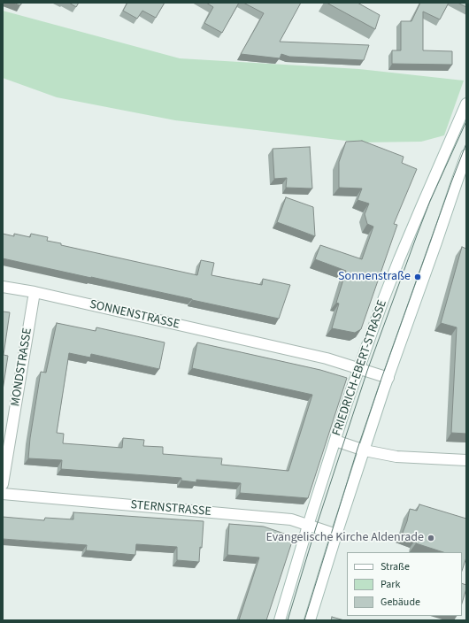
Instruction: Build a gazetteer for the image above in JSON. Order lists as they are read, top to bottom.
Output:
{
  "streets": {
    "street": [
      "SONNENSTRASSE",
      "MONDSTRASSE",
      "FRIEDRICH-EBERT-STRASSE",
      "STERNSTRASSE"
    ]
  },
  "crossings": [
    ["SONNENSTRASSE", "MONDSTRASSE"],
    ["SONNENSTRASSE", "FRIEDRICH-EBERT-STRASSE"],
    ["FRIEDRICH-EBERT-STRASSE", "STERNSTRASSE"]
  ],
  "places": ["Sonnenstraße", "Evangelische Kirche Aldenrade"],
  "legend": ["Straße", "Park", "Gebäude"]
}
